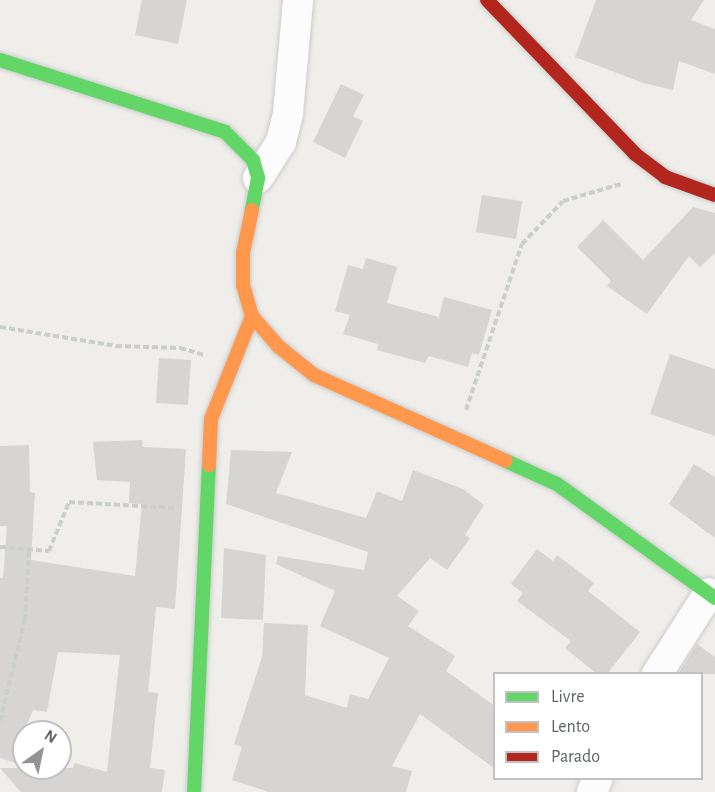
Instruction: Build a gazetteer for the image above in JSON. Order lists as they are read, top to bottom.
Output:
{
  "legend": ["Livre", "Lento", "Parado"],
  "north": "top right"
}
